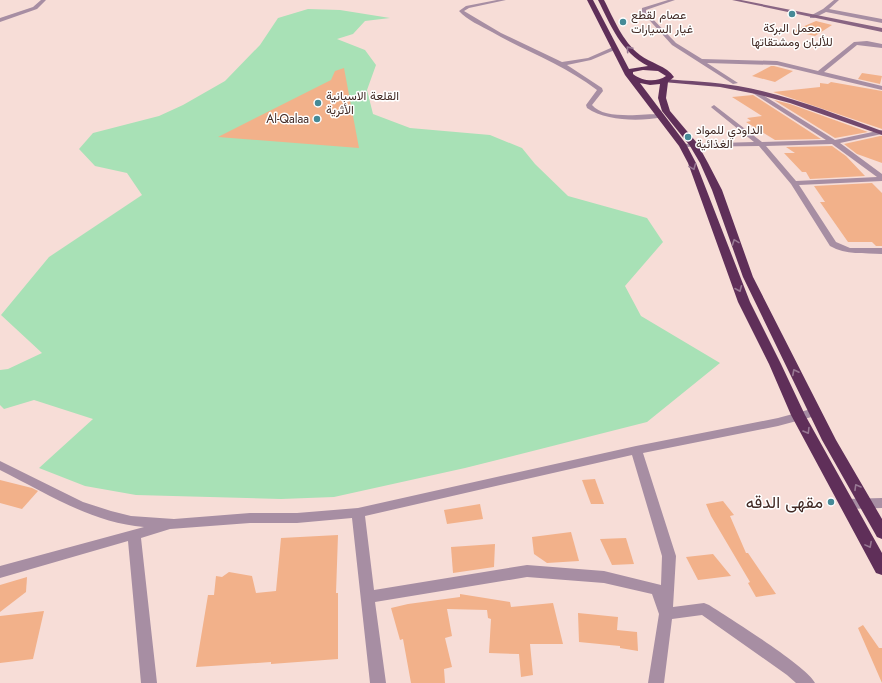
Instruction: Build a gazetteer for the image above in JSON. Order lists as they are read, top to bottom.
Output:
{
  "places": [
    "معمل البركة للألبان ومشتقاتها",
    "عصام لقطع غيار السيارات",
    "القلعة الاسبانية الأثرية",
    "Al-Qalaa",
    "الداودي للمواد الغذائية",
    "مقهى الدقه"
  ]
}
